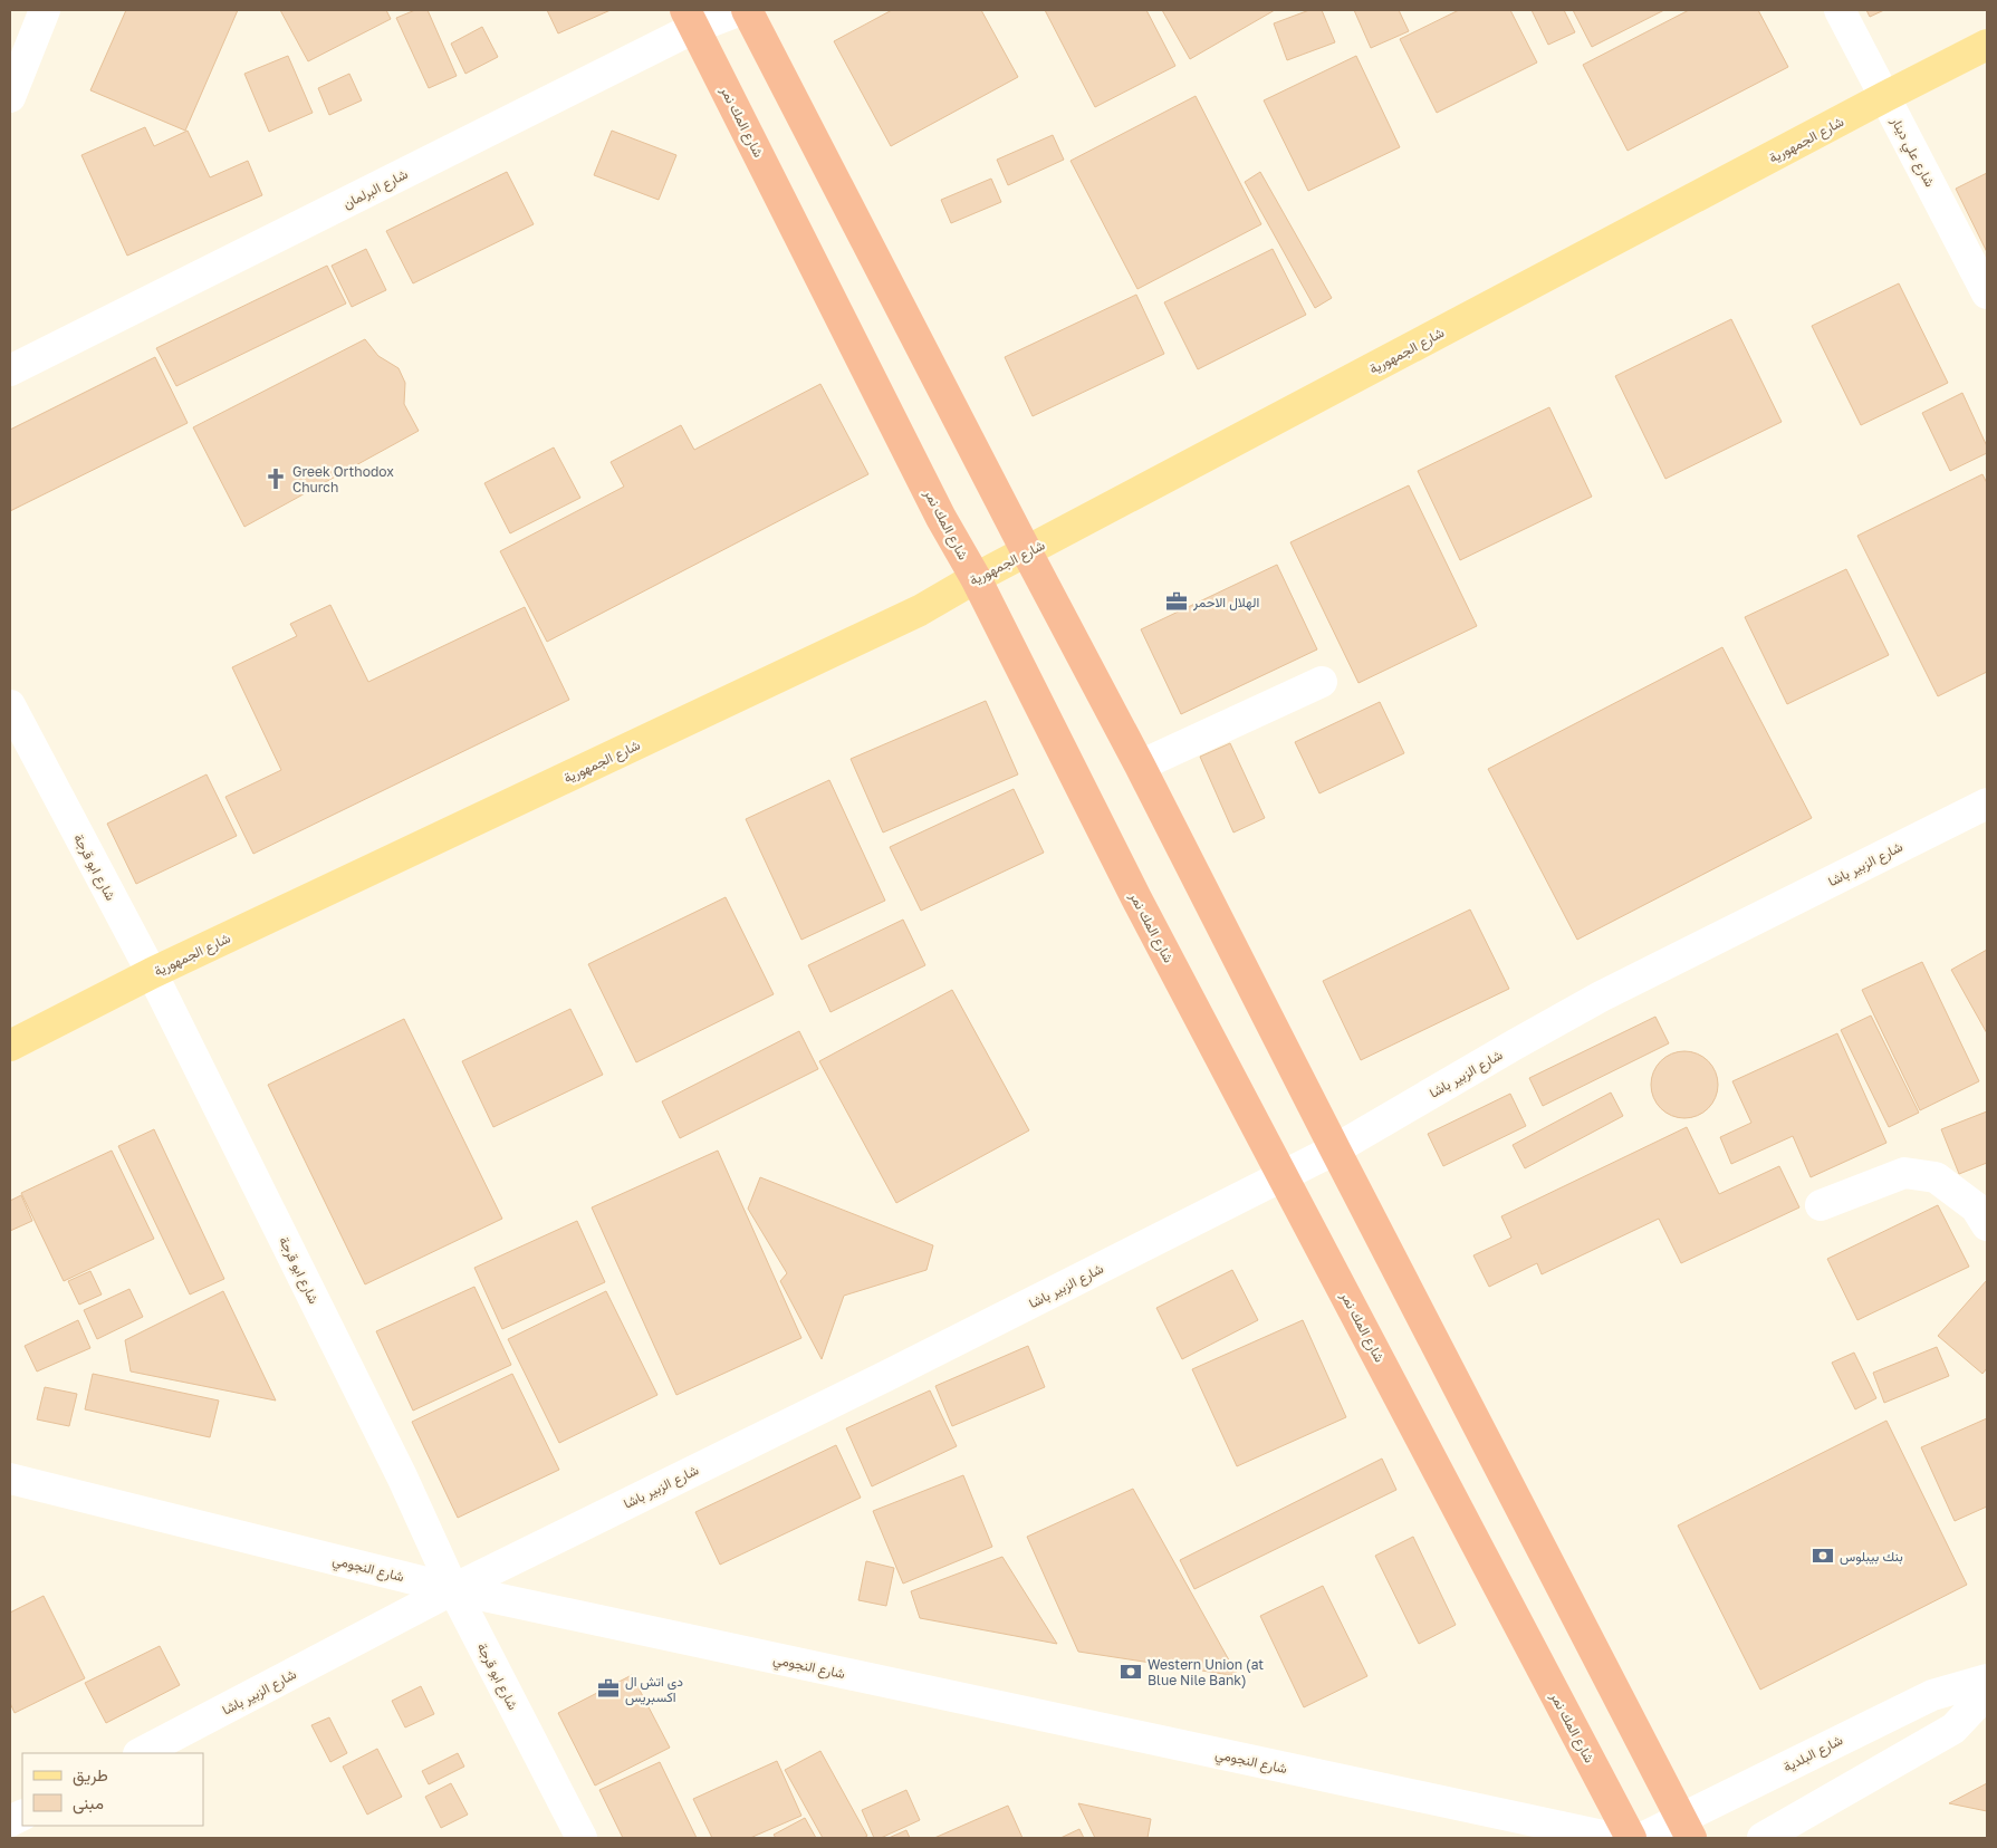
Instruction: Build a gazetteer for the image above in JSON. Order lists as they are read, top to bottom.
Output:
{
  "streets": {
    "highway": ["شارع المك نمر"],
    "main road": ["شارع الجمهورية"],
    "street": [
      "شارع علي دينار",
      "شارع البرلمان",
      "شارع الزبير باشا",
      "شارع ابو قرجة",
      "شارع النجومي",
      "شارع البلدية"
    ]
  },
  "crossings": [
    ["شارع المك نمر", "شارع الجمهورية"],
    ["شارع المك نمر", "شارع البرلمان"],
    ["شارع المك نمر", "شارع الزبير باشا"],
    ["شارع الجمهورية", "شارع علي دينار"],
    ["شارع الجمهورية", "شارع ابو قرجة"],
    ["شارع الزبير باشا", "شارع ابو قرجة"],
    ["شارع الزبير باشا", "شارع النجومي"],
    ["شارع ابو قرجة", "شارع النجومي"]
  ],
  "places": {
    "church": ["Greek Orthodox Church"],
    "office": ["الهلال الاحمر", "دي اتش ال اكسبريس"],
    "bank": ["بنك بيبلوس", "Western Union (at Blue Nile Bank)"]
  },
  "legend": ["طريق", "مبنى"]
}
